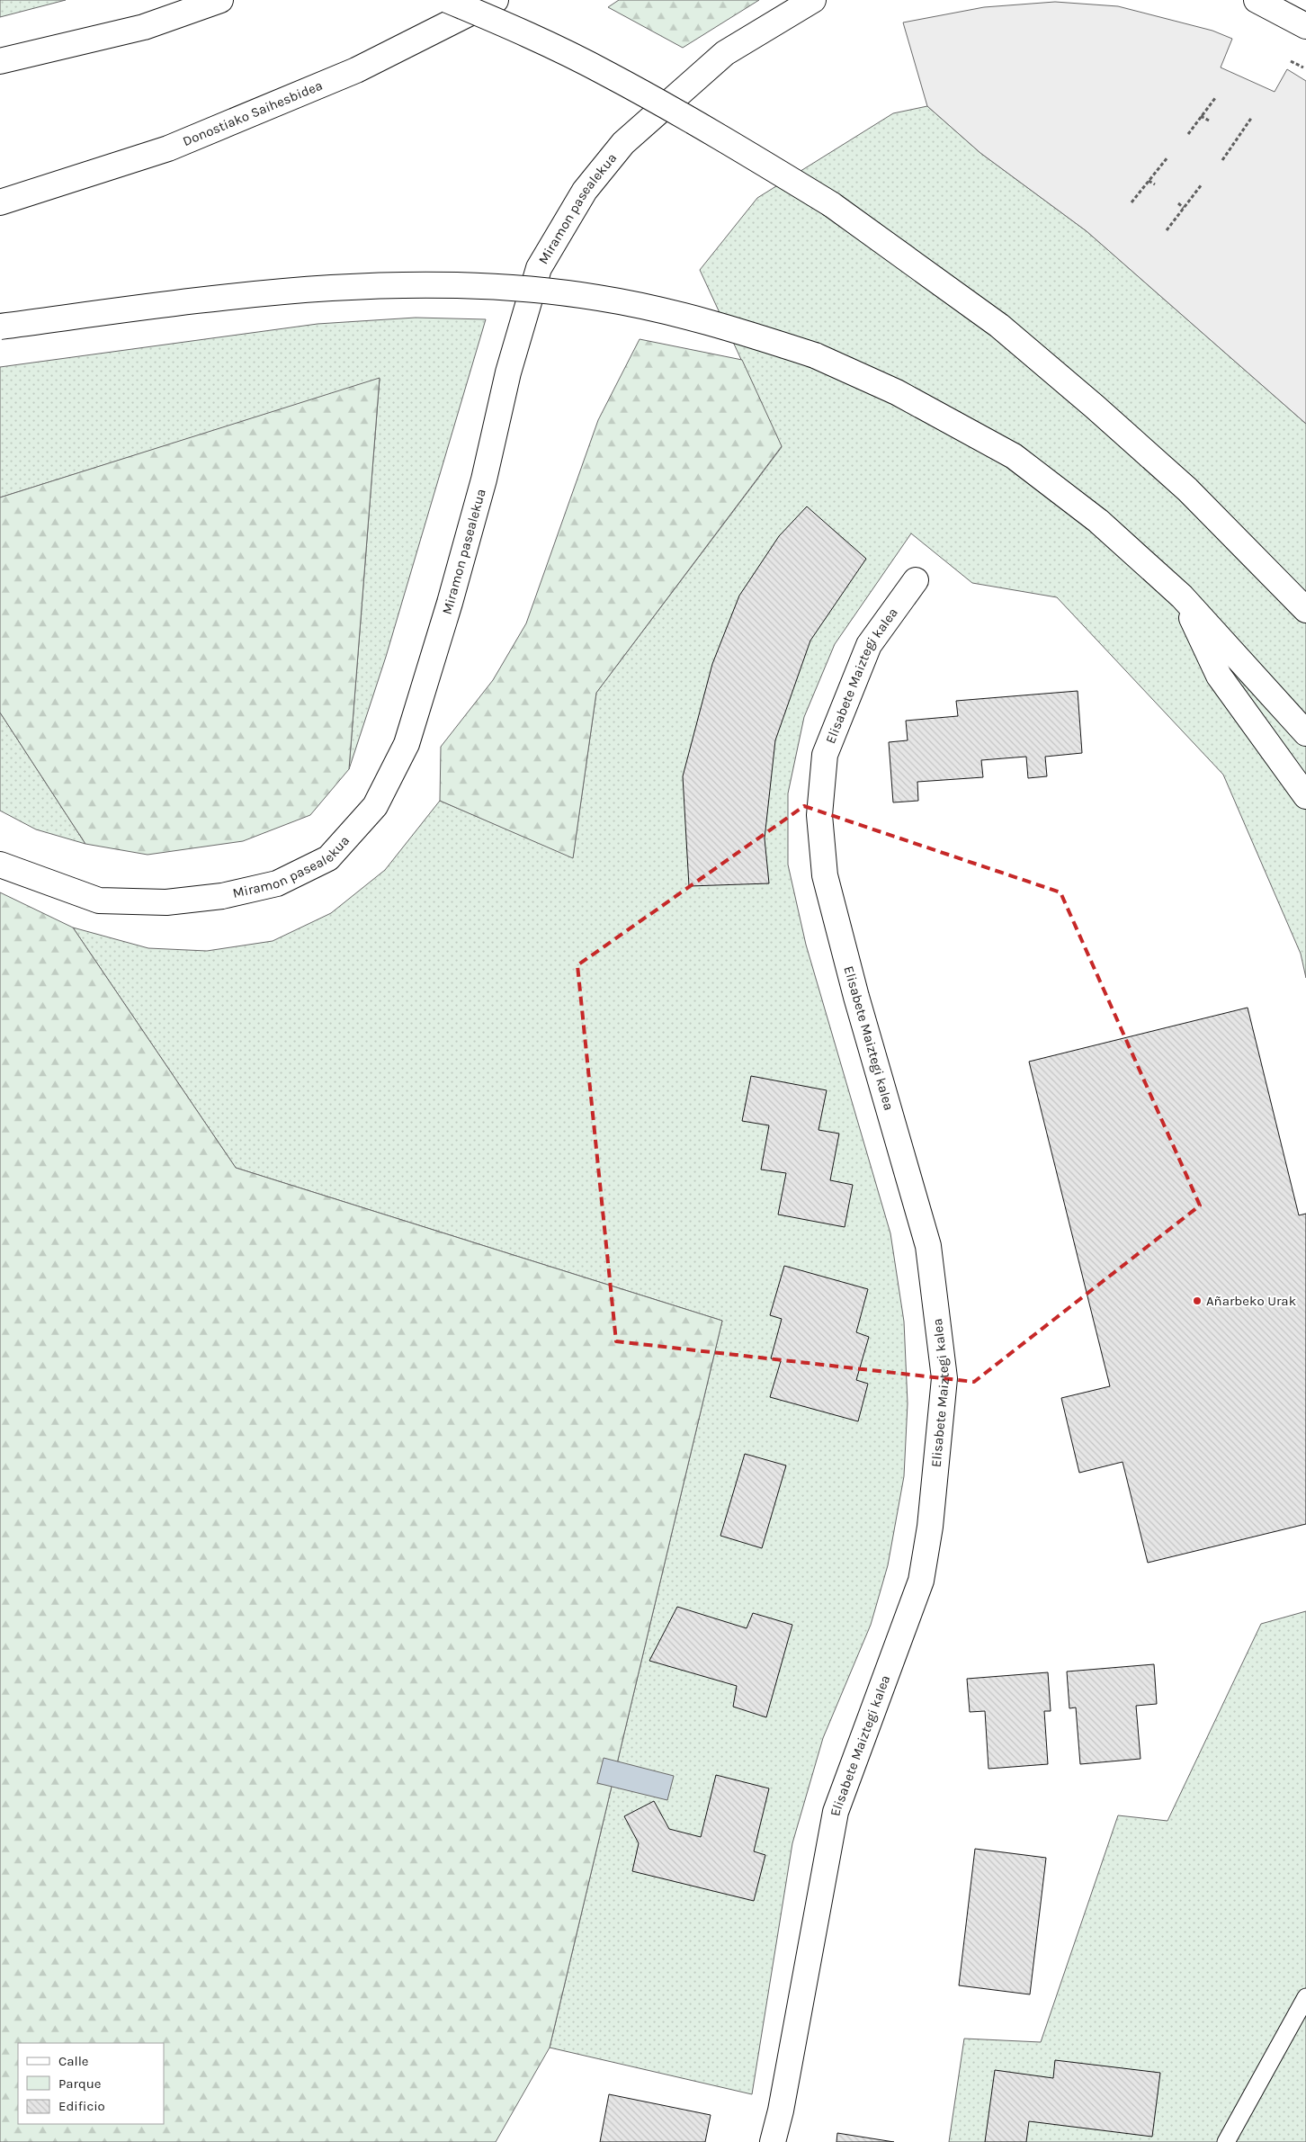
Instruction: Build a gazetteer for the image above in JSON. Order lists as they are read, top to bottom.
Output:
{
  "streets": {
    "main road": ["Donostiako Saihesbidea", "Miramon pasealekua", "Elisabete Maiztegi kalea"]
  },
  "places": ["Añarbeko Urak"],
  "legend": ["Calle", "Parque", "Edificio"]
}
